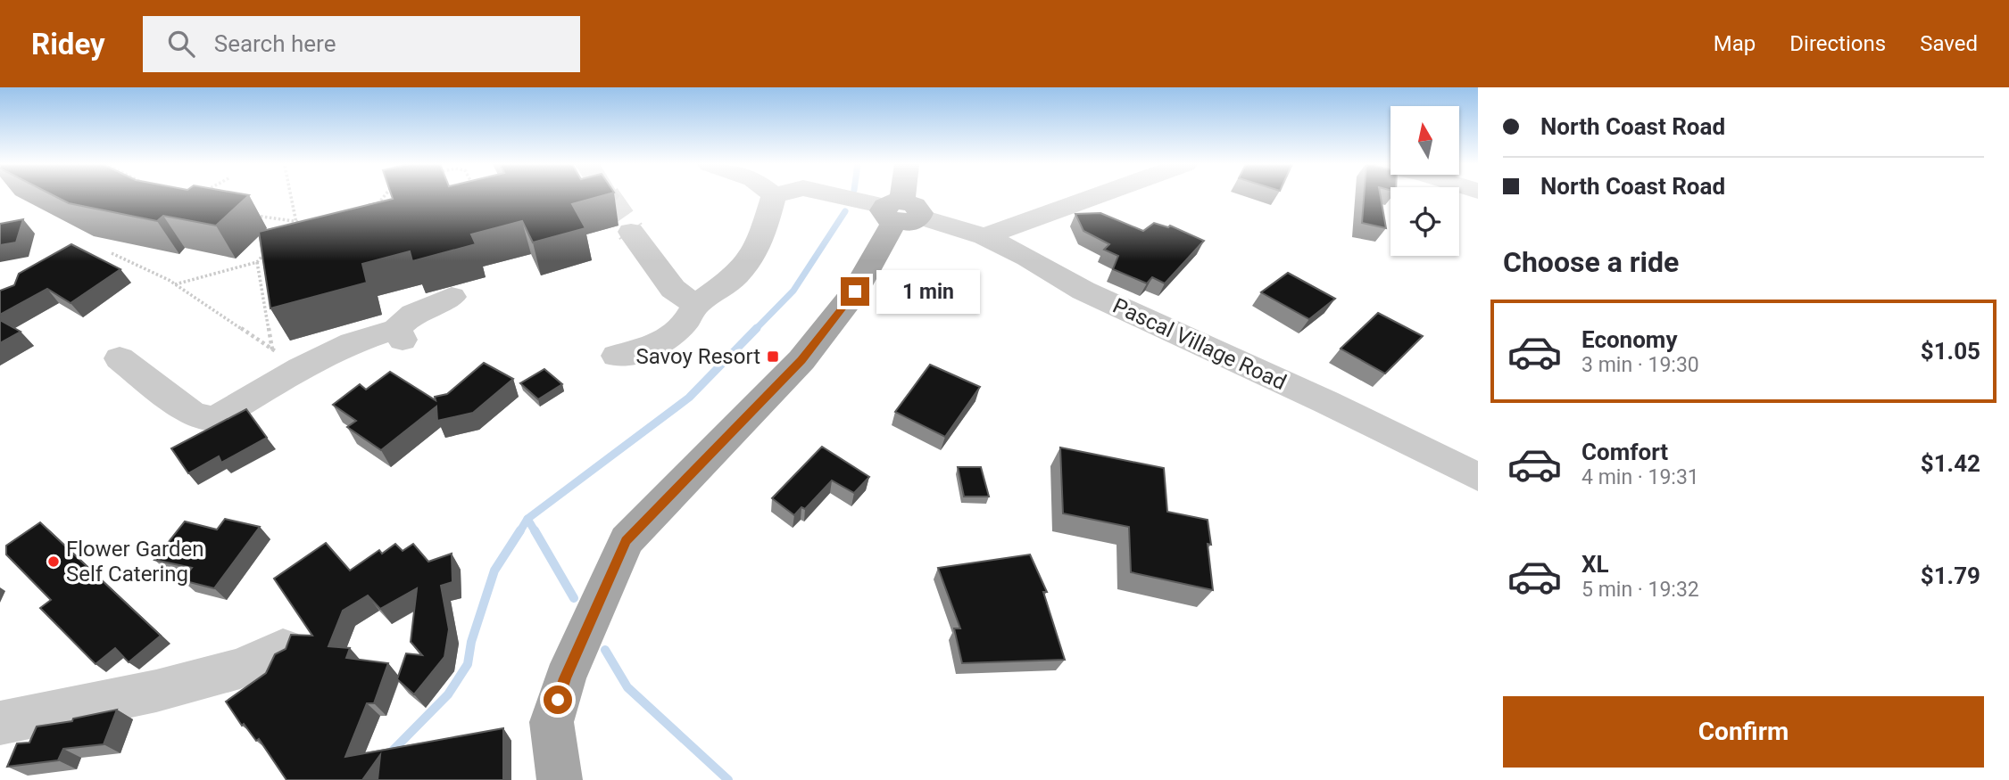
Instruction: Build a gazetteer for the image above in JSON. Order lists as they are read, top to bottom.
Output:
{
  "streets": {
    "street": ["Pascal Village Road"]
  },
  "places": {
    "transit": ["Savoy Resort"],
    "other": ["Flower Garden Self Catering"]
  },
  "north": "top",
  "page": {
    "header": "Ridey",
    "search": "Search here",
    "nav": ["Map", "Directions", "Saved"],
    "banner": ["North Coast Road", "North Coast Road"],
    "heading": "Choose a ride",
    "bubble": "1 min",
    "list": [
      {
        "name": "Economy",
        "note": "3 min · 19:30",
        "value": "$1.05"
      },
      {
        "name": "Comfort",
        "note": "4 min · 19:31",
        "value": "$1.42"
      },
      {
        "name": "XL",
        "note": "5 min · 19:32",
        "value": "$1.79"
      }
    ],
    "buttons": "Confirm"
  }
}
